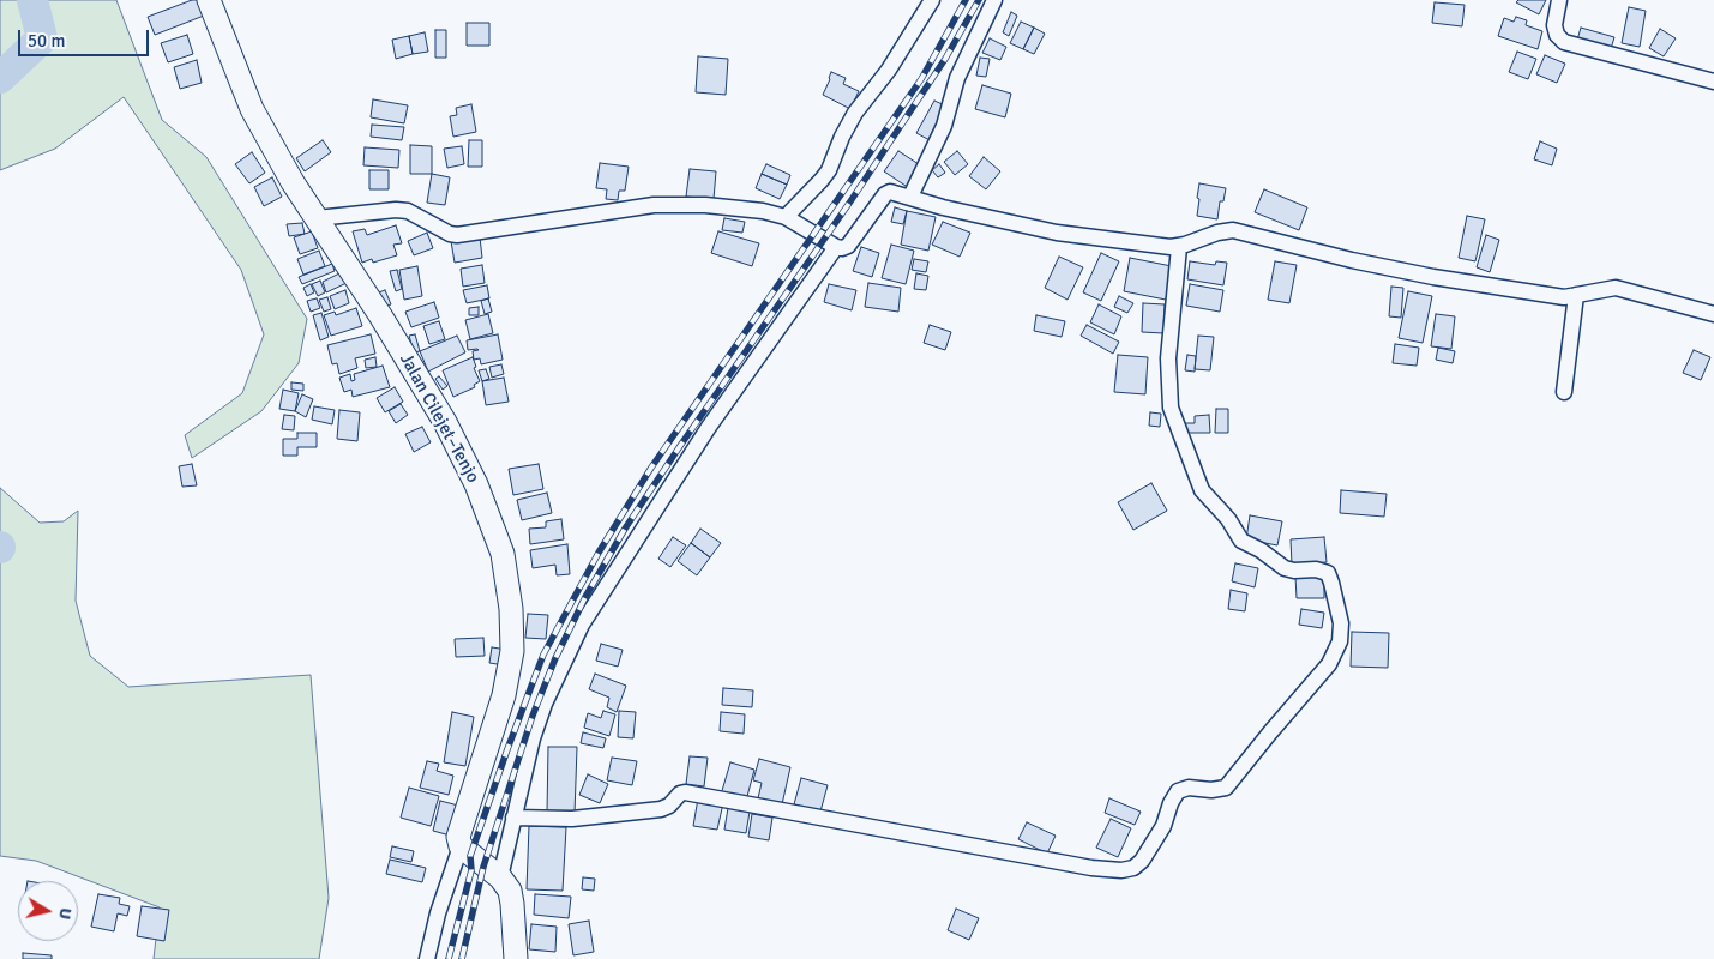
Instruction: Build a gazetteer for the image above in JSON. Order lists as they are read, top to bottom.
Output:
{
  "streets": {
    "main road": ["Jalan Cilejet–Tenjo"]
  },
  "scale_bar": "50 m",
  "north": "right"
}
